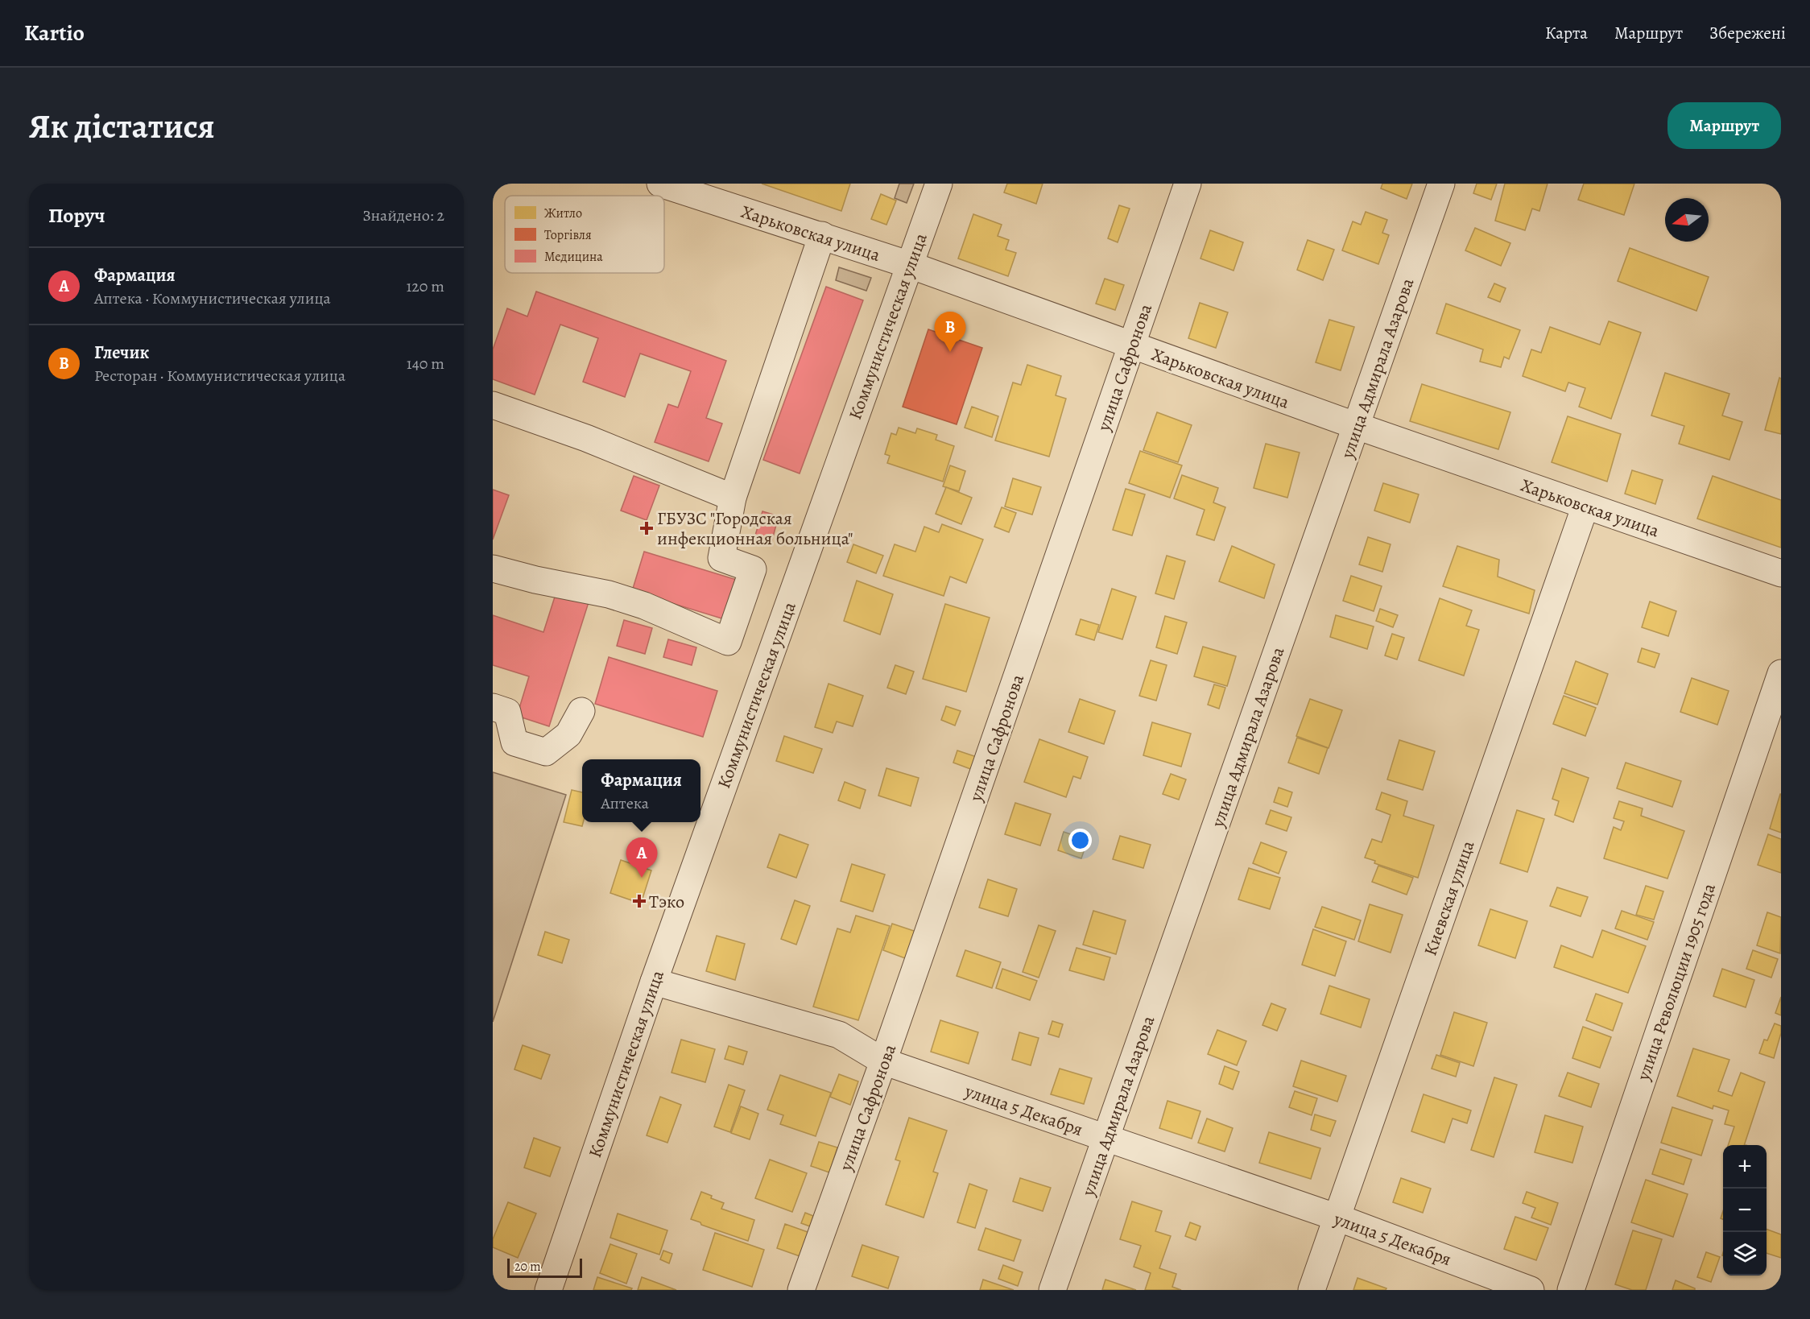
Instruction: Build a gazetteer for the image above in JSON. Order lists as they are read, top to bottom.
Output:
{
  "streets": {
    "street": [
      "Харьковская улица",
      "Коммунистическая улица",
      "улица Сафронова",
      "улица Адмирала Азарова",
      "Киевская улица",
      "улица Революции 1905 года",
      "улица 5 Декабря"
    ]
  },
  "crossings": [
    ["Харьковская улица", "Коммунистическая улица"],
    ["Харьковская улица", "улица Сафронова"],
    ["Харьковская улица", "улица Адмирала Азарова"],
    ["Харьковская улица", "Киевская улица"],
    ["Коммунистическая улица", "улица 5 Декабря"],
    ["улица Сафронова", "улица 5 Декабря"],
    ["улица Адмирала Азарова", "улица 5 Декабря"],
    ["Киевская улица", "улица 5 Декабря"]
  ],
  "places": {
    "health": ["ГБУЗС \"Городская инфекционная больница\"", "Тэко"]
  },
  "legend": ["Житло", "Торгівля", "Медицина"],
  "scale_bar": "20 m",
  "north": "left",
  "page": {
    "header": "Kartio",
    "nav": ["Карта", "Маршрут", "Збережені"],
    "buttons": "Маршрут",
    "title": "Як дістатися",
    "heading": ["Поруч", "Знайдено: 2"],
    "list": [
      {
        "mark": "A",
        "name": "Фармация",
        "note": "Аптека · Коммунистическая улица",
        "value": "120 m"
      },
      {
        "mark": "B",
        "name": "Глечик",
        "note": "Ресторан · Коммунистическая улица",
        "value": "140 m"
      }
    ],
    "pins": ["B", "A"],
    "popup": ["Фармация", "Аптека"],
    "map_buttons": ["+", "−"],
    "scale": "20 m"
  }
}
